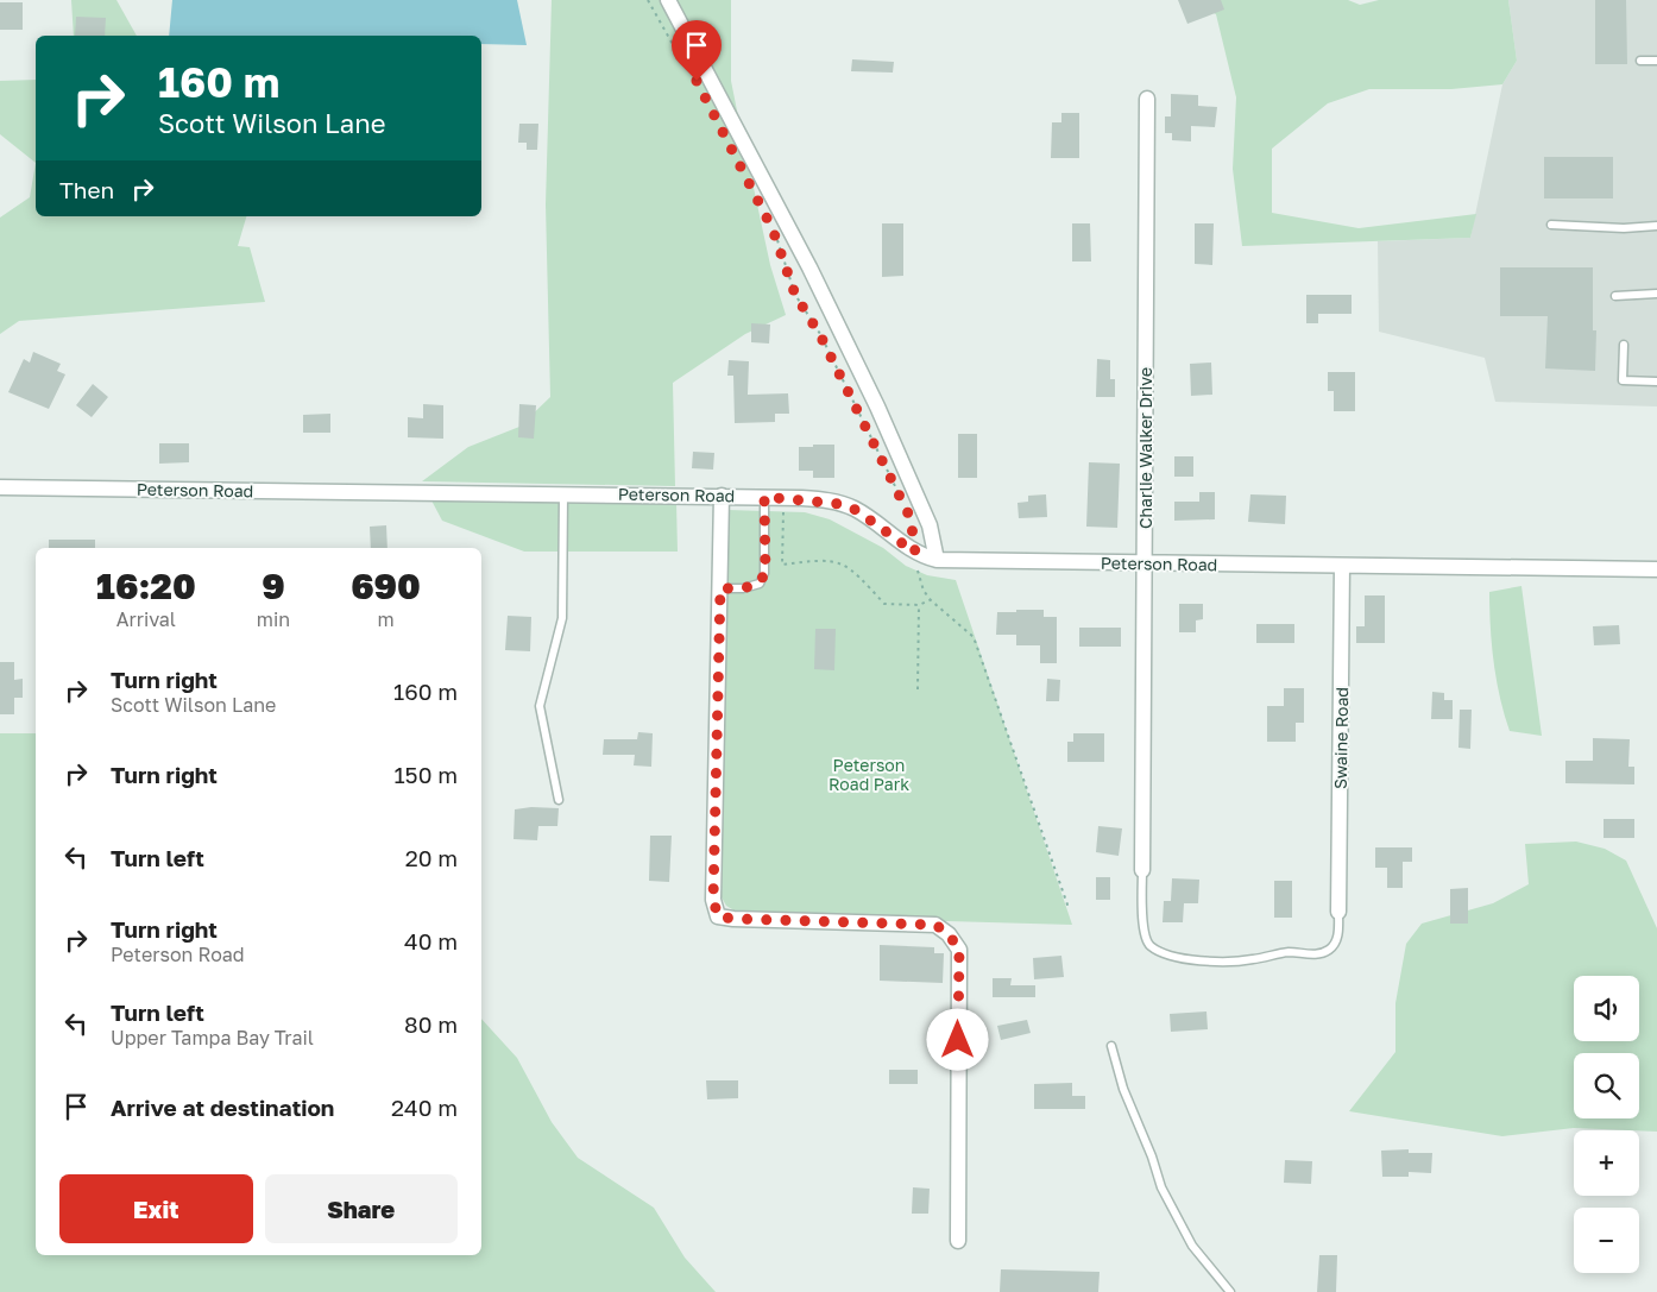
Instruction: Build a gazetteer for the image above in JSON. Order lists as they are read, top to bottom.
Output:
{
  "streets": {
    "street": ["Charlie Walker Drive", "Peterson Road", "Swaine Road"]
  },
  "crossings": [
    ["Charlie Walker Drive", "Peterson Road"],
    ["Peterson Road", "Swaine Road"]
  ],
  "parks": ["Peterson Road Park"],
  "page": {
    "turn": ["160 m", "Scott Wilson Lane"],
    "then": "Then",
    "eta": [
      "16:20",
      "Arrival",
      "9",
      "min",
      "690",
      "m"
    ],
    "list": [
      {
        "name": "Turn right",
        "note": "Scott Wilson Lane",
        "value": "160 m"
      },
      {
        "name": "Turn right",
        "value": "150 m"
      },
      {
        "name": "Turn left",
        "value": "20 m"
      },
      {
        "name": "Turn right",
        "note": "Peterson Road",
        "value": "40 m"
      },
      {
        "name": "Turn left",
        "note": "Upper Tampa Bay Trail",
        "value": "80 m"
      },
      {
        "name": "Arrive at destination",
        "value": "240 m"
      }
    ],
    "map_buttons": ["+", "−"],
    "buttons": ["Exit", "Share"]
  }
}
